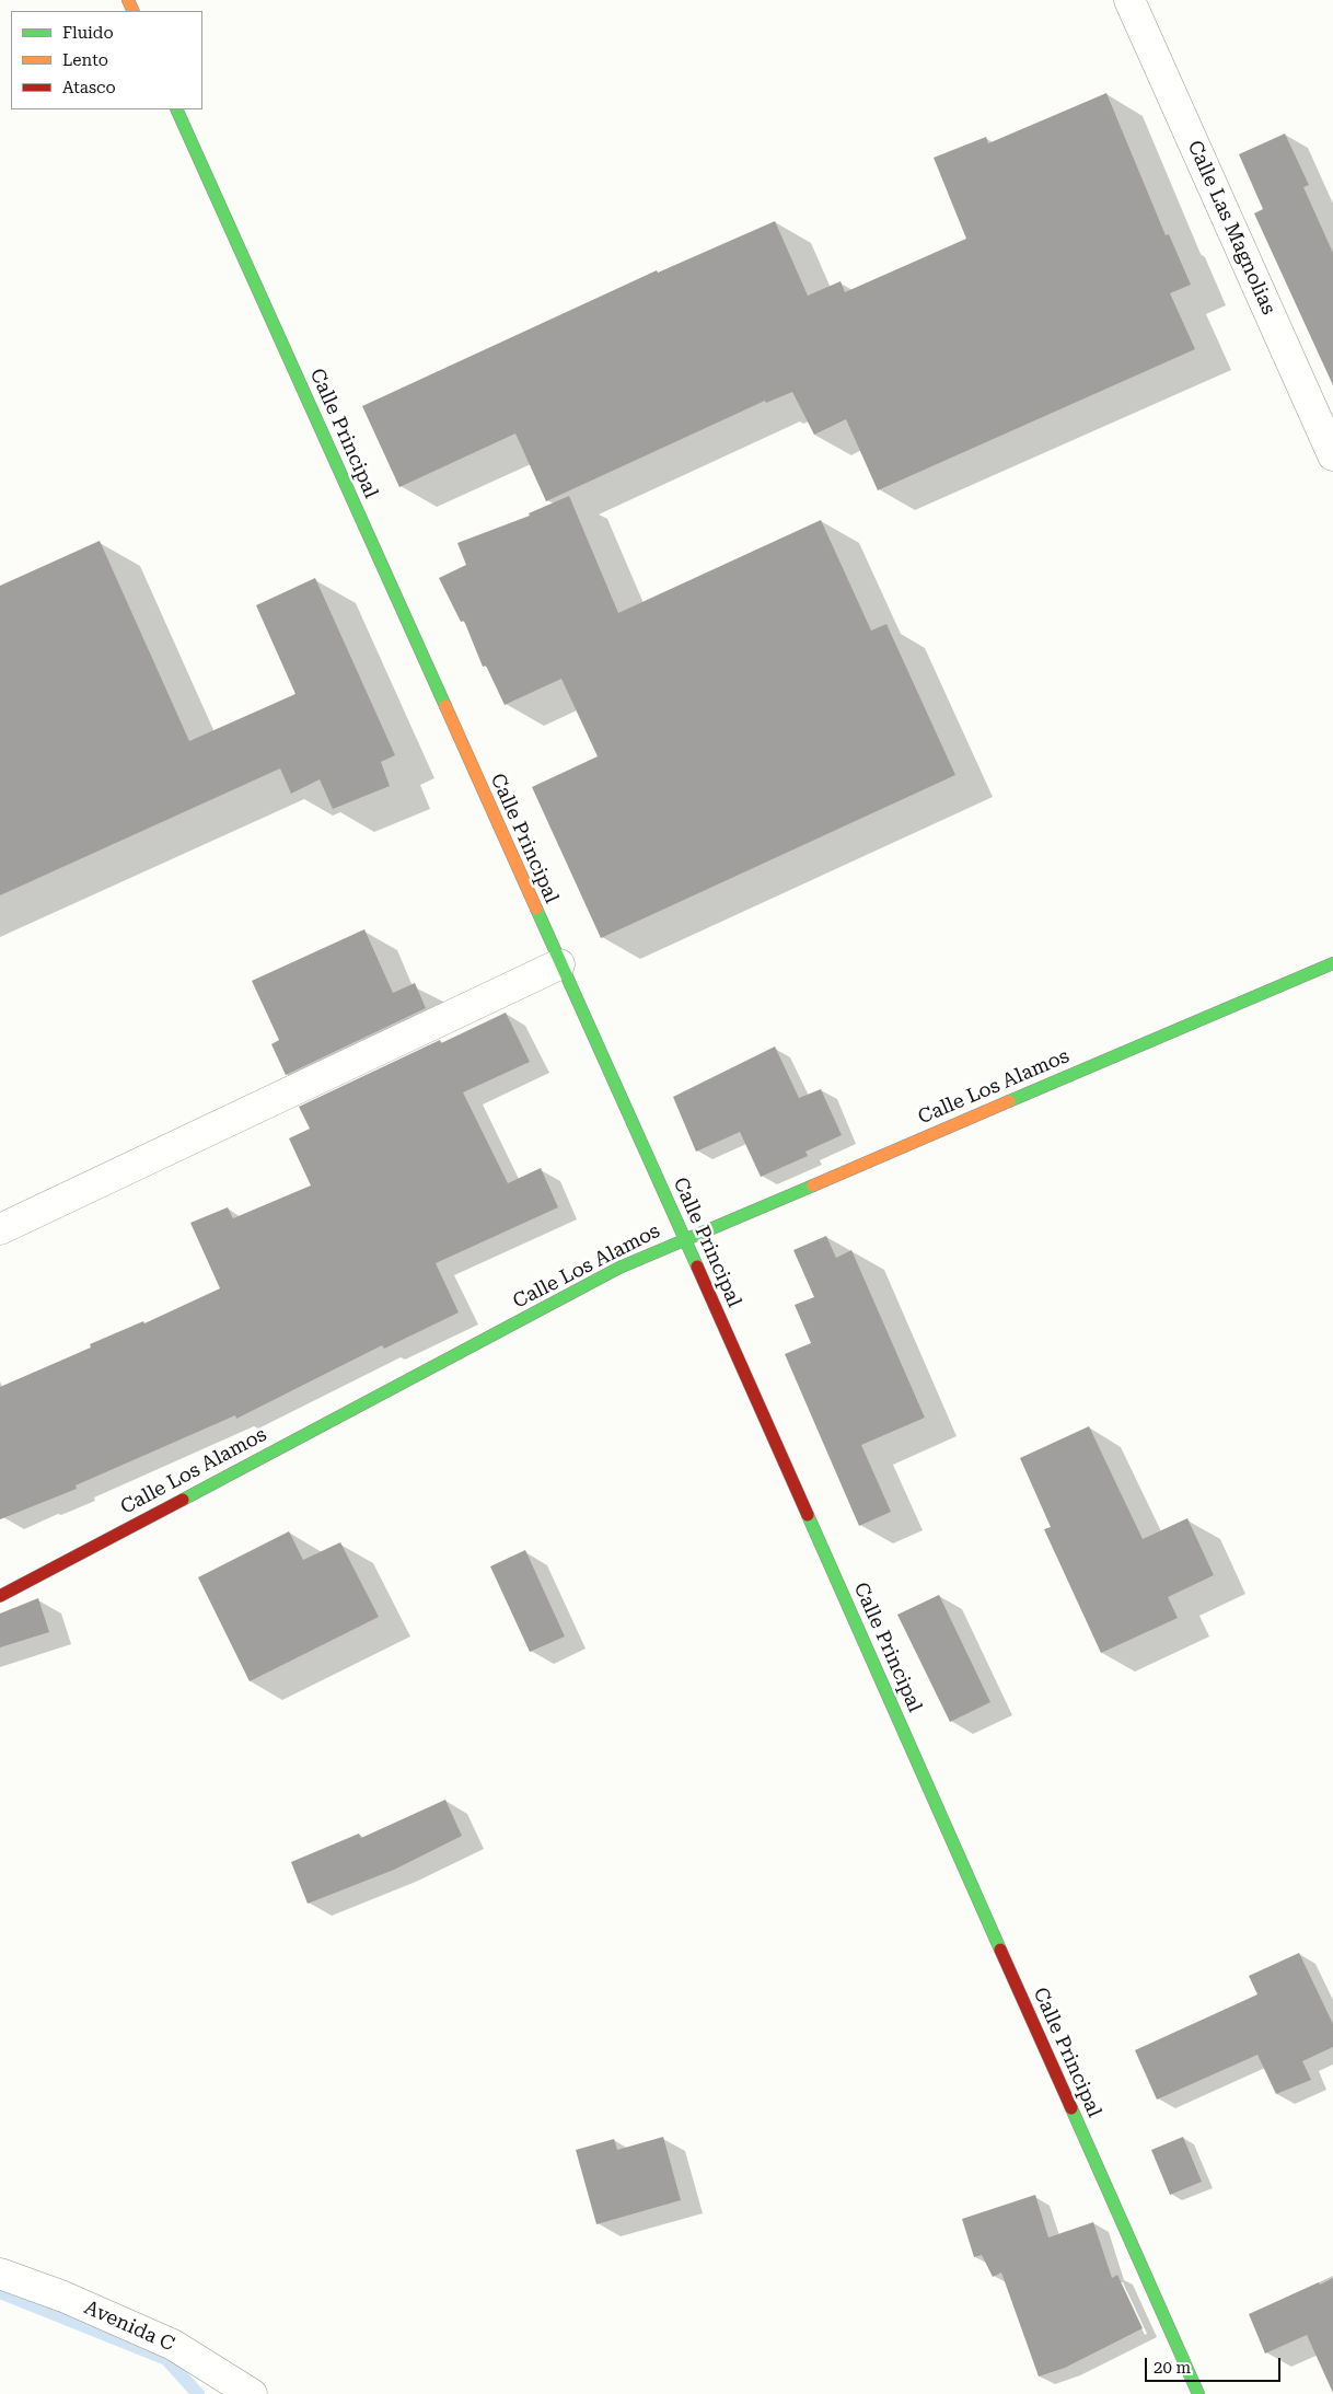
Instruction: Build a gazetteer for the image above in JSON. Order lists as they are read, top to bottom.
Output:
{
  "streets": {
    "street": [
      "Calle Las Magnolias",
      "Calle Principal",
      "Calle Los Alamos",
      "Avenida C"
    ]
  },
  "crossings": [
    ["Calle Principal", "Calle Los Alamos"]
  ],
  "legend": ["Fluido", "Lento", "Atasco"],
  "scale_bar": "20 m"
}
